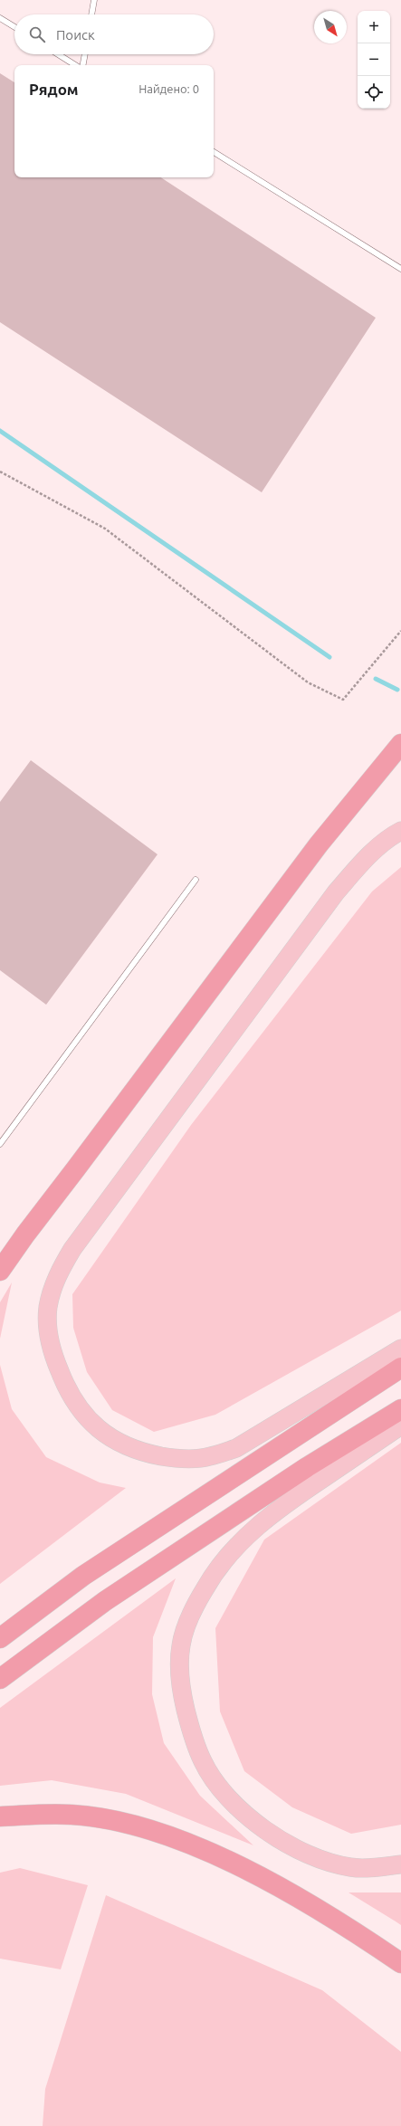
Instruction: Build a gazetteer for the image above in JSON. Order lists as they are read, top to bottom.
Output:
{
  "north": "bottom right",
  "page": {
    "map_buttons": ["+", "−"],
    "search": "Поиск",
    "heading": ["Рядом", "Найдено: 0"]
  }
}
